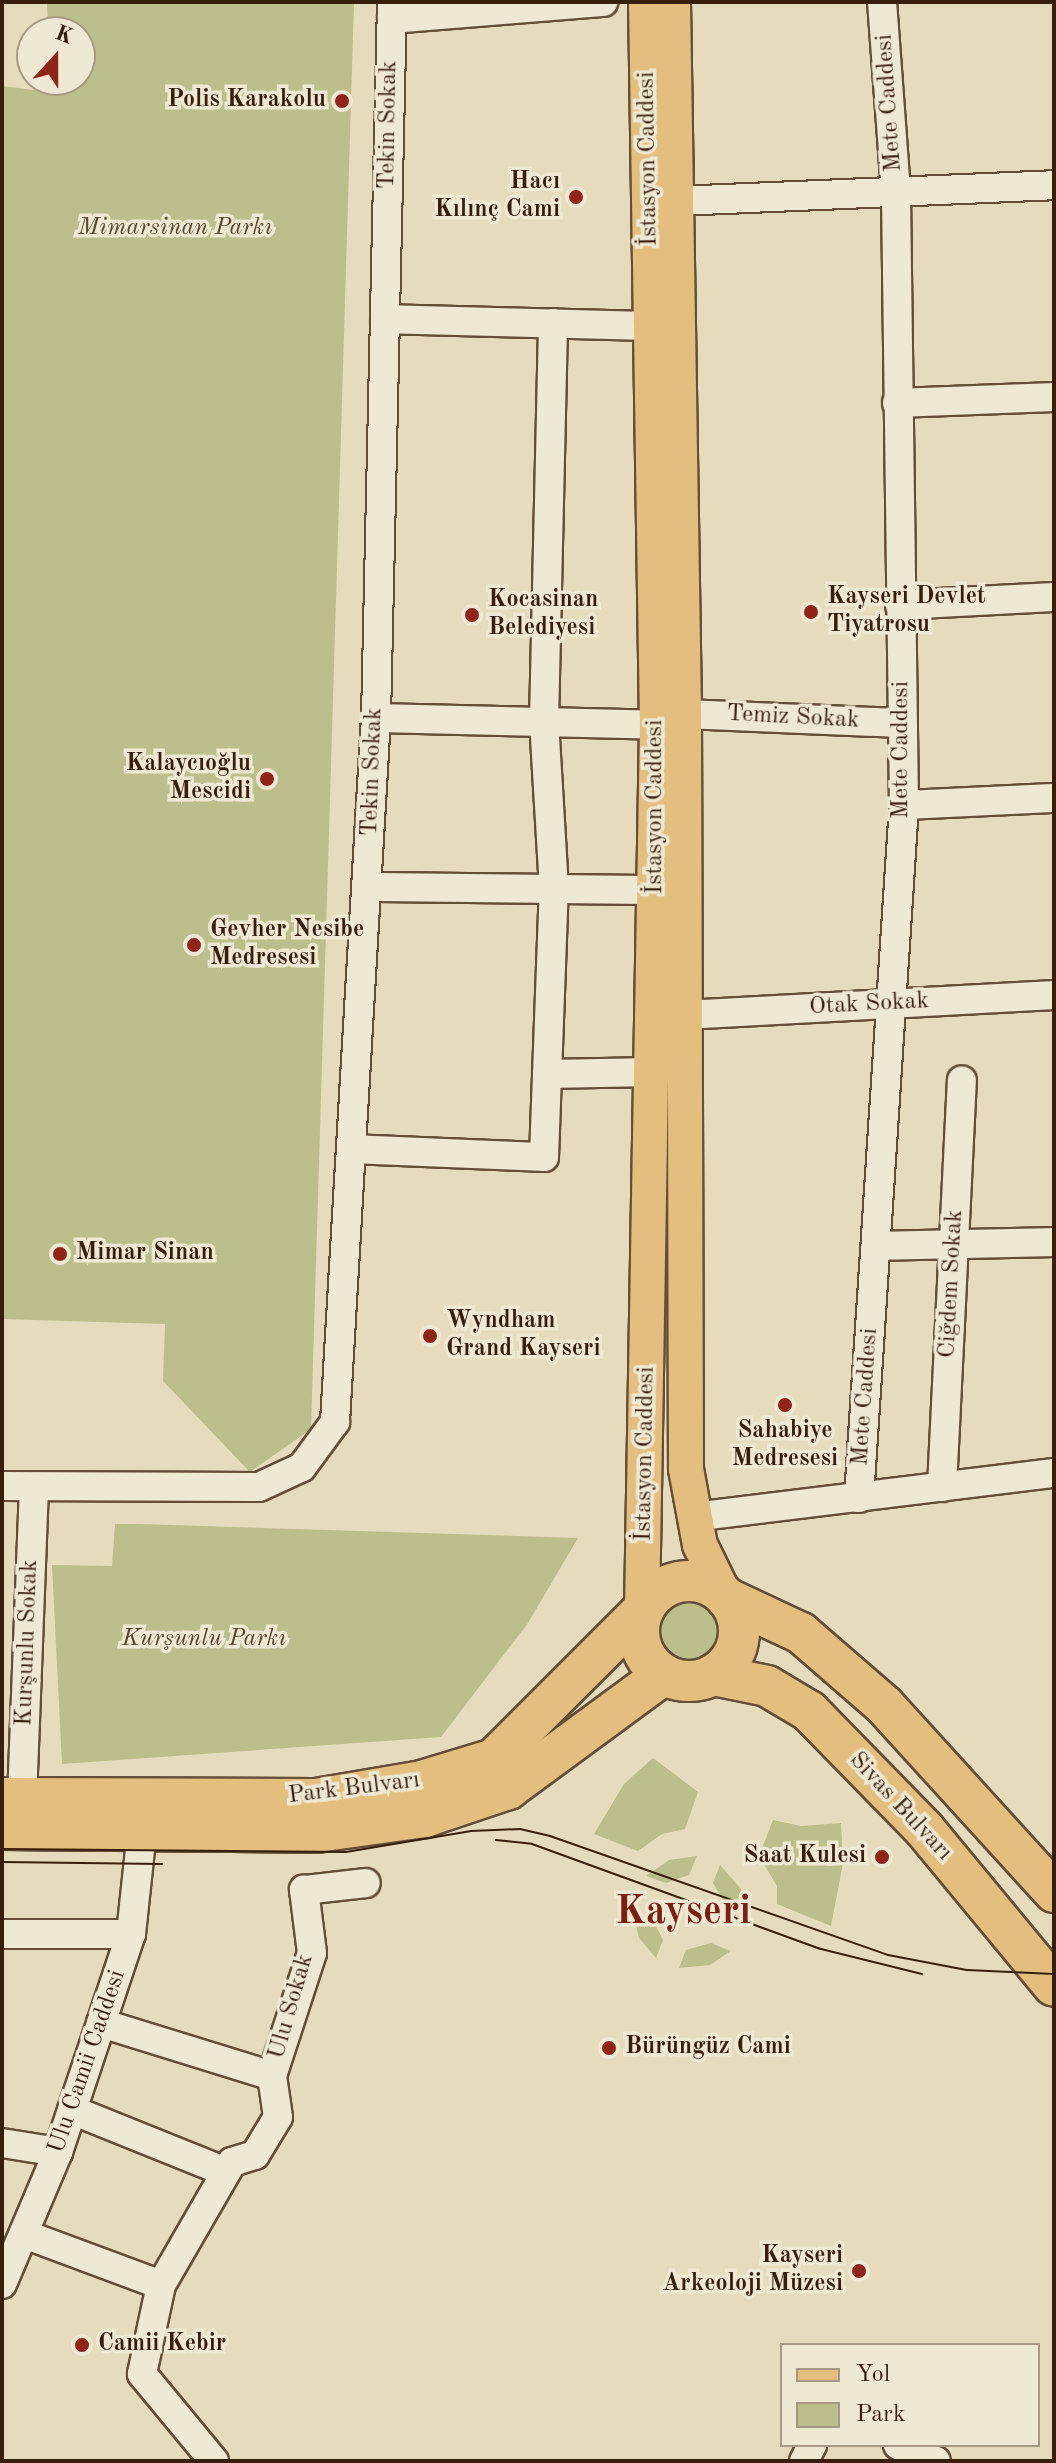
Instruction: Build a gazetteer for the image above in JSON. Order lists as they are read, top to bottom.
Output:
{
  "streets": {
    "highway": ["Park Bulvarı", "Sivas Bulvarı"],
    "main road": ["İstasyon Caddesi"],
    "street": [
      "Mete Caddesi",
      "Tekin Sokak",
      "Temiz Sokak",
      "Otak Sokak",
      "Ciğdem Sokak",
      "Kurşunlu Sokak",
      "Ulu Sokak",
      "Ulu Camii Caddesi"
    ]
  },
  "crossings": [
    ["Mete Caddesi", "Temiz Sokak"],
    ["Mete Caddesi", "Otak Sokak"],
    ["Tekin Sokak", "Temiz Sokak"],
    ["Tekin Sokak", "Kurşunlu Sokak"],
    ["İstasyon Caddesi", "Temiz Sokak"],
    ["İstasyon Caddesi", "Otak Sokak"],
    ["İstasyon Caddesi", "Park Bulvarı"],
    ["İstasyon Caddesi", "Sivas Bulvarı"],
    ["Kurşunlu Sokak", "Park Bulvarı"],
    ["Park Bulvarı", "Sivas Bulvarı"],
    ["Park Bulvarı", "Ulu Camii Caddesi"]
  ],
  "districts": ["Kayseri"],
  "parks": ["Mimarsinan Parkı", "Kurşunlu Parkı"],
  "places": [
    "Polis Karakolu",
    "Hacı Kılınç Cami",
    "Kayseri Devlet Tiyatrosu",
    "Kocasinan Belediyesi",
    "Kalaycıoğlu Mescidi",
    "Gevher Nesibe Medresesi",
    "Mimar Sinan",
    "Wyndham Grand Kayseri",
    "Sahabiye Medresesi",
    "Saat Kulesi",
    "Bürüngüz Cami",
    "Kayseri Arkeoloji Müzesi",
    "Camii Kebir"
  ],
  "legend": ["Yol", "Park"],
  "north": "top"
}
